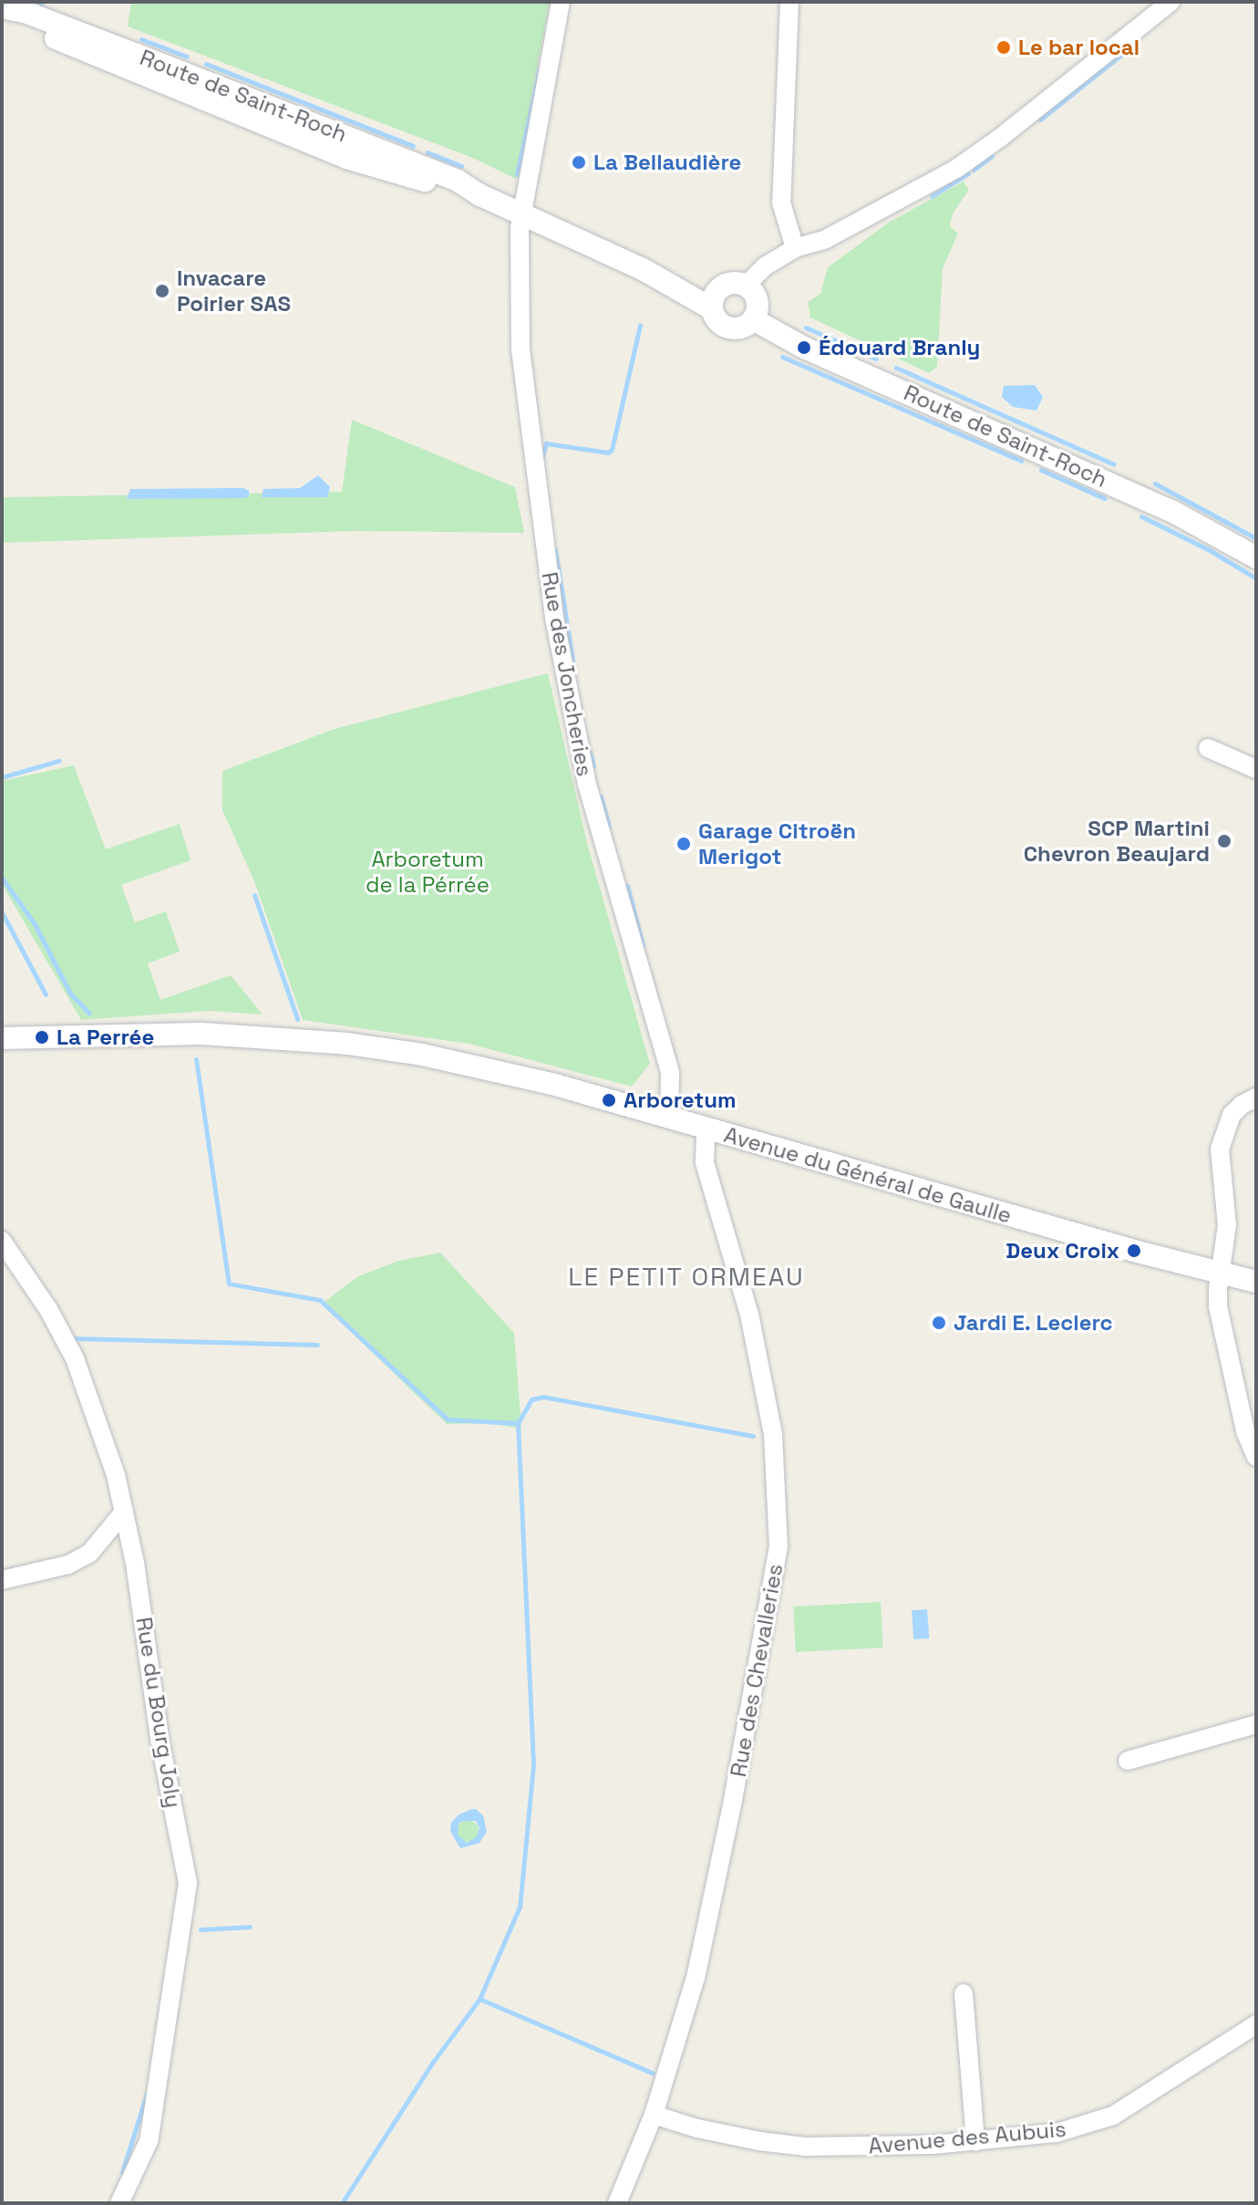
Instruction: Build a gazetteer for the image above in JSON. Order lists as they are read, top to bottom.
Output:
{
  "streets": {
    "street": [
      "Route de Saint-Roch",
      "Rue des Joncheries",
      "Avenue du Général de Gaulle",
      "Rue des Chevalleries",
      "Rue du Bourg Joly",
      "Avenue des Aubuis"
    ]
  },
  "crossings": [
    ["Route de Saint-Roch", "Rue des Joncheries"],
    ["Rue des Joncheries", "Avenue du Général de Gaulle"],
    ["Avenue du Général de Gaulle", "Rue des Chevalleries"],
    ["Rue des Chevalleries", "Avenue des Aubuis"]
  ],
  "districts": ["LE PETIT ORMEAU"],
  "parks": ["Arboretum de la Pérrée"],
  "places": [
    "Le bar local",
    "La Bellaudière",
    "Invacare Poirier SAS",
    "Édouard Branly",
    "SCP Martini Chevron Beaujard",
    "Garage Citroën Merigot",
    "La Perrée",
    "Arboretum",
    "Deux Croix",
    "Jardi E. Leclerc"
  ]
}
